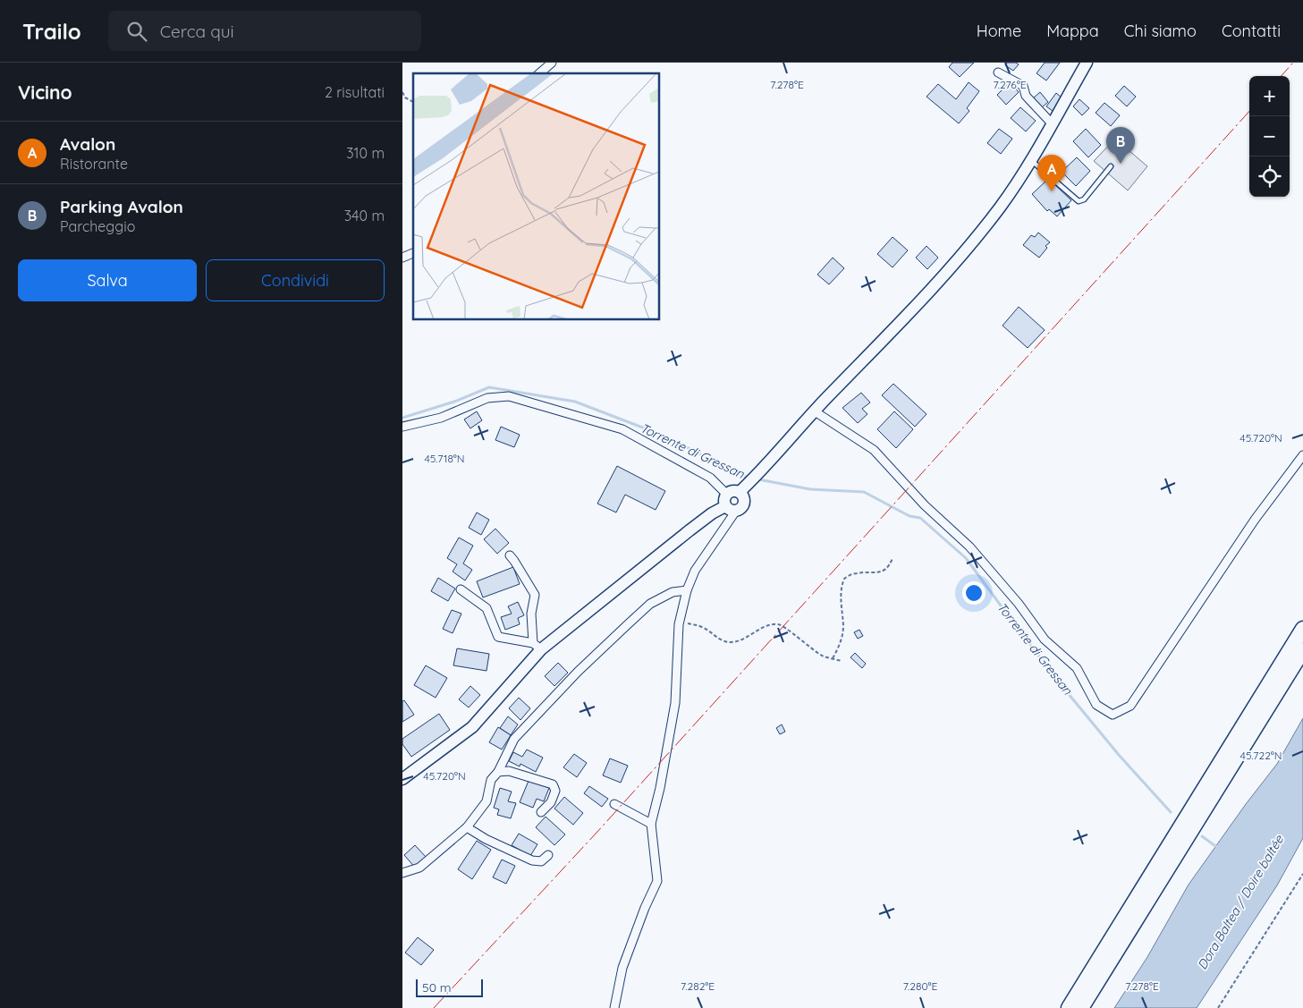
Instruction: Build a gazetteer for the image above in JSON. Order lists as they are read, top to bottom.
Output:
{
  "water": ["Torrente di Gressan", "Dora Baltea / Doire baltée"],
  "scale_bar": "50 m",
  "page": {
    "header": "Trailo",
    "search": "Cerca qui",
    "nav": [
      "Home",
      "Mappa",
      "Chi siamo",
      "Contatti"
    ],
    "heading": ["Vicino", "2 risultati"],
    "map_buttons": ["+", "−"],
    "list": [
      {
        "mark": "A",
        "name": "Avalon",
        "note": "Ristorante",
        "value": "310 m"
      },
      {
        "mark": "B",
        "name": "Parking Avalon",
        "note": "Parcheggio",
        "value": "340 m"
      }
    ],
    "pins": ["B", "A"],
    "buttons": ["Salva", "Condividi"],
    "scale": "50 m"
  },
  "coordinates": [
    "7.278°E",
    "7.276°E",
    "45.720°N",
    "45.718°N",
    "45.722°N",
    "7.282°E",
    "7.280°E"
  ]
}
